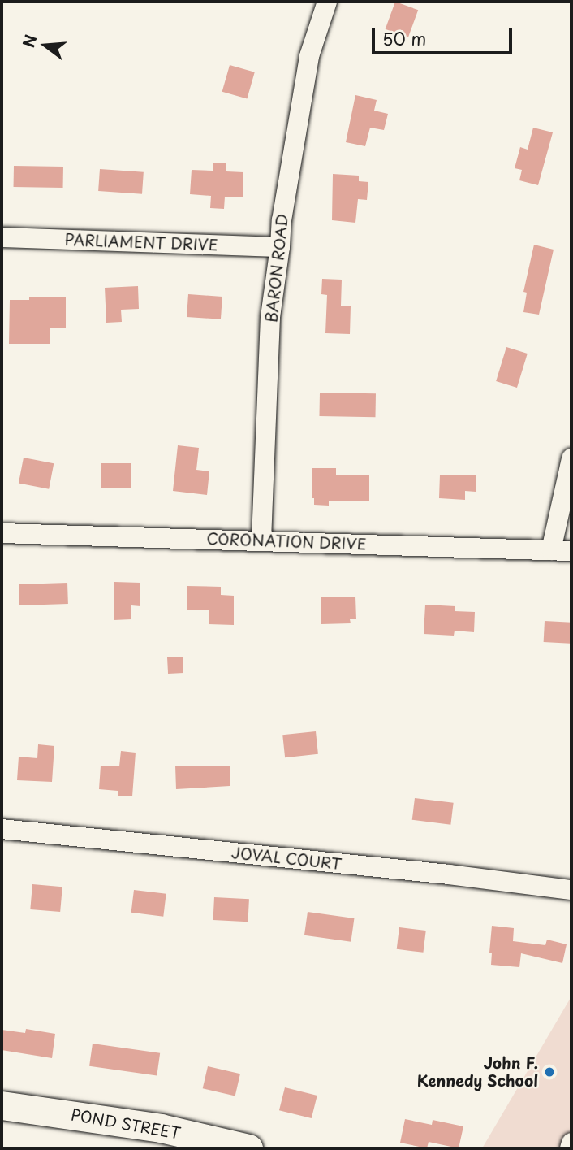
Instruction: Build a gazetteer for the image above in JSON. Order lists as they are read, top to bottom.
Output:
{
  "streets": {
    "main road": ["POND STREET"],
    "street": [
      "PARLIAMENT DRIVE",
      "BARON ROAD",
      "CORONATION DRIVE",
      "JOVAL COURT"
    ]
  },
  "crossings": [
    ["PARLIAMENT DRIVE", "BARON ROAD"],
    ["BARON ROAD", "CORONATION DRIVE"]
  ],
  "places": ["John F. Kennedy School"],
  "scale_bar": "50 m",
  "north": "left"
}
